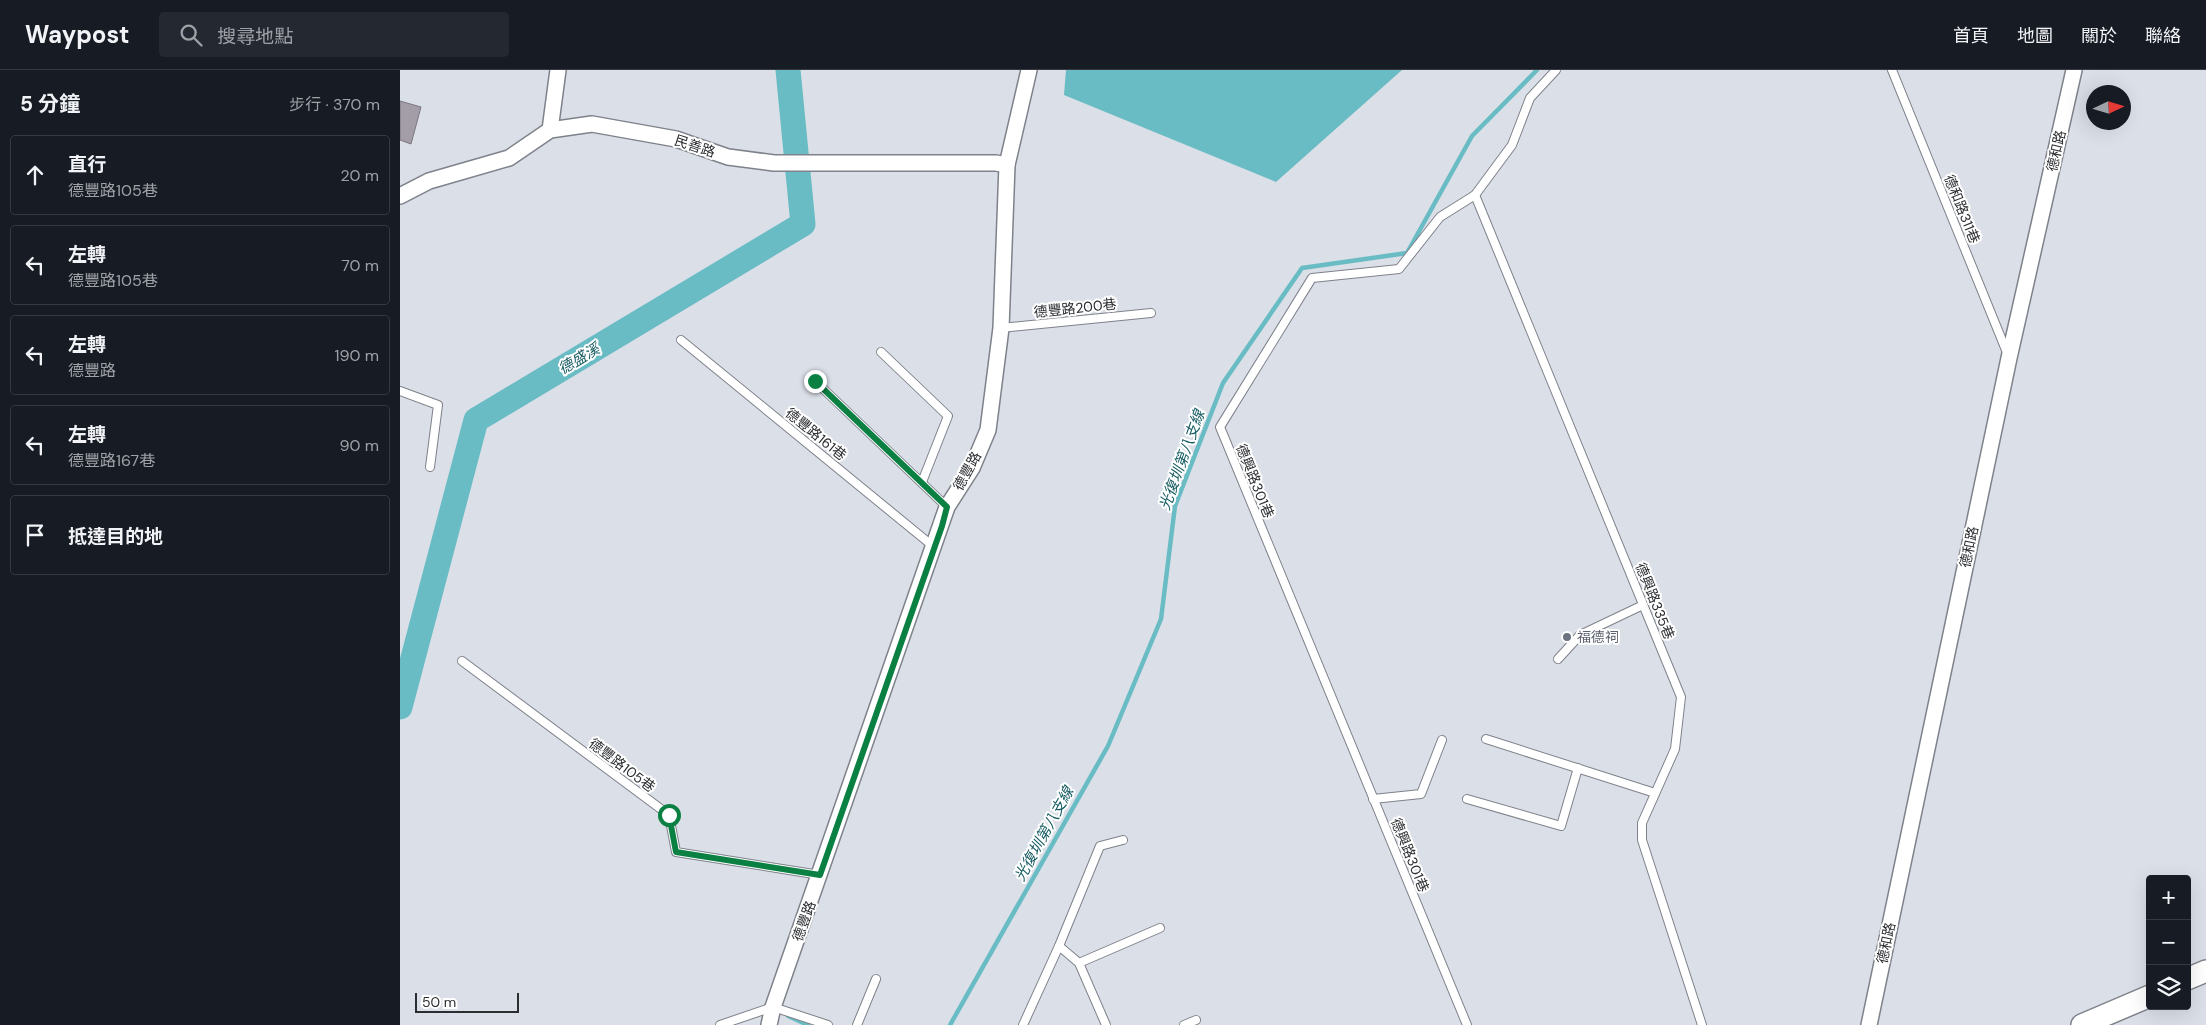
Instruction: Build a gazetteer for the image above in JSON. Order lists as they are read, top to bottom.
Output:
{
  "streets": {
    "street": ["民善路", "德和路", "德豐路"],
    "lane": [
      "德和路311巷",
      "德豐路200巷",
      "德豐路161巷",
      "德興路301巷",
      "德興路335巷",
      "德豐路105巷"
    ]
  },
  "crossings": [
    ["民善路", "德豐路"],
    ["德和路", "德和路311巷"],
    ["德豐路200巷", "德豐路"],
    ["德豐路161巷", "德豐路"],
    ["德豐路", "德豐路105巷"],
    ["德興路301巷", "德興路335巷"]
  ],
  "water": ["德盛溪", "光復圳第八支線"],
  "places": ["福德祠"],
  "scale_bar": "50 m",
  "north": "right",
  "page": {
    "header": "Waypost",
    "search": "搜尋地點",
    "nav": [
      "首頁",
      "地圖",
      "關於",
      "聯絡"
    ],
    "heading": ["5 分鐘", "步行 · 370 m"],
    "list": [
      ["直行", "德豐路105巷", "20 m"],
      ["左轉", "德豐路105巷", "70 m"],
      ["左轉", "德豐路", "190 m"],
      ["左轉", "德豐路167巷", "90 m"],
      "抵達目的地"
    ],
    "map_buttons": ["+", "−"],
    "scale": "50 m"
  }
}
